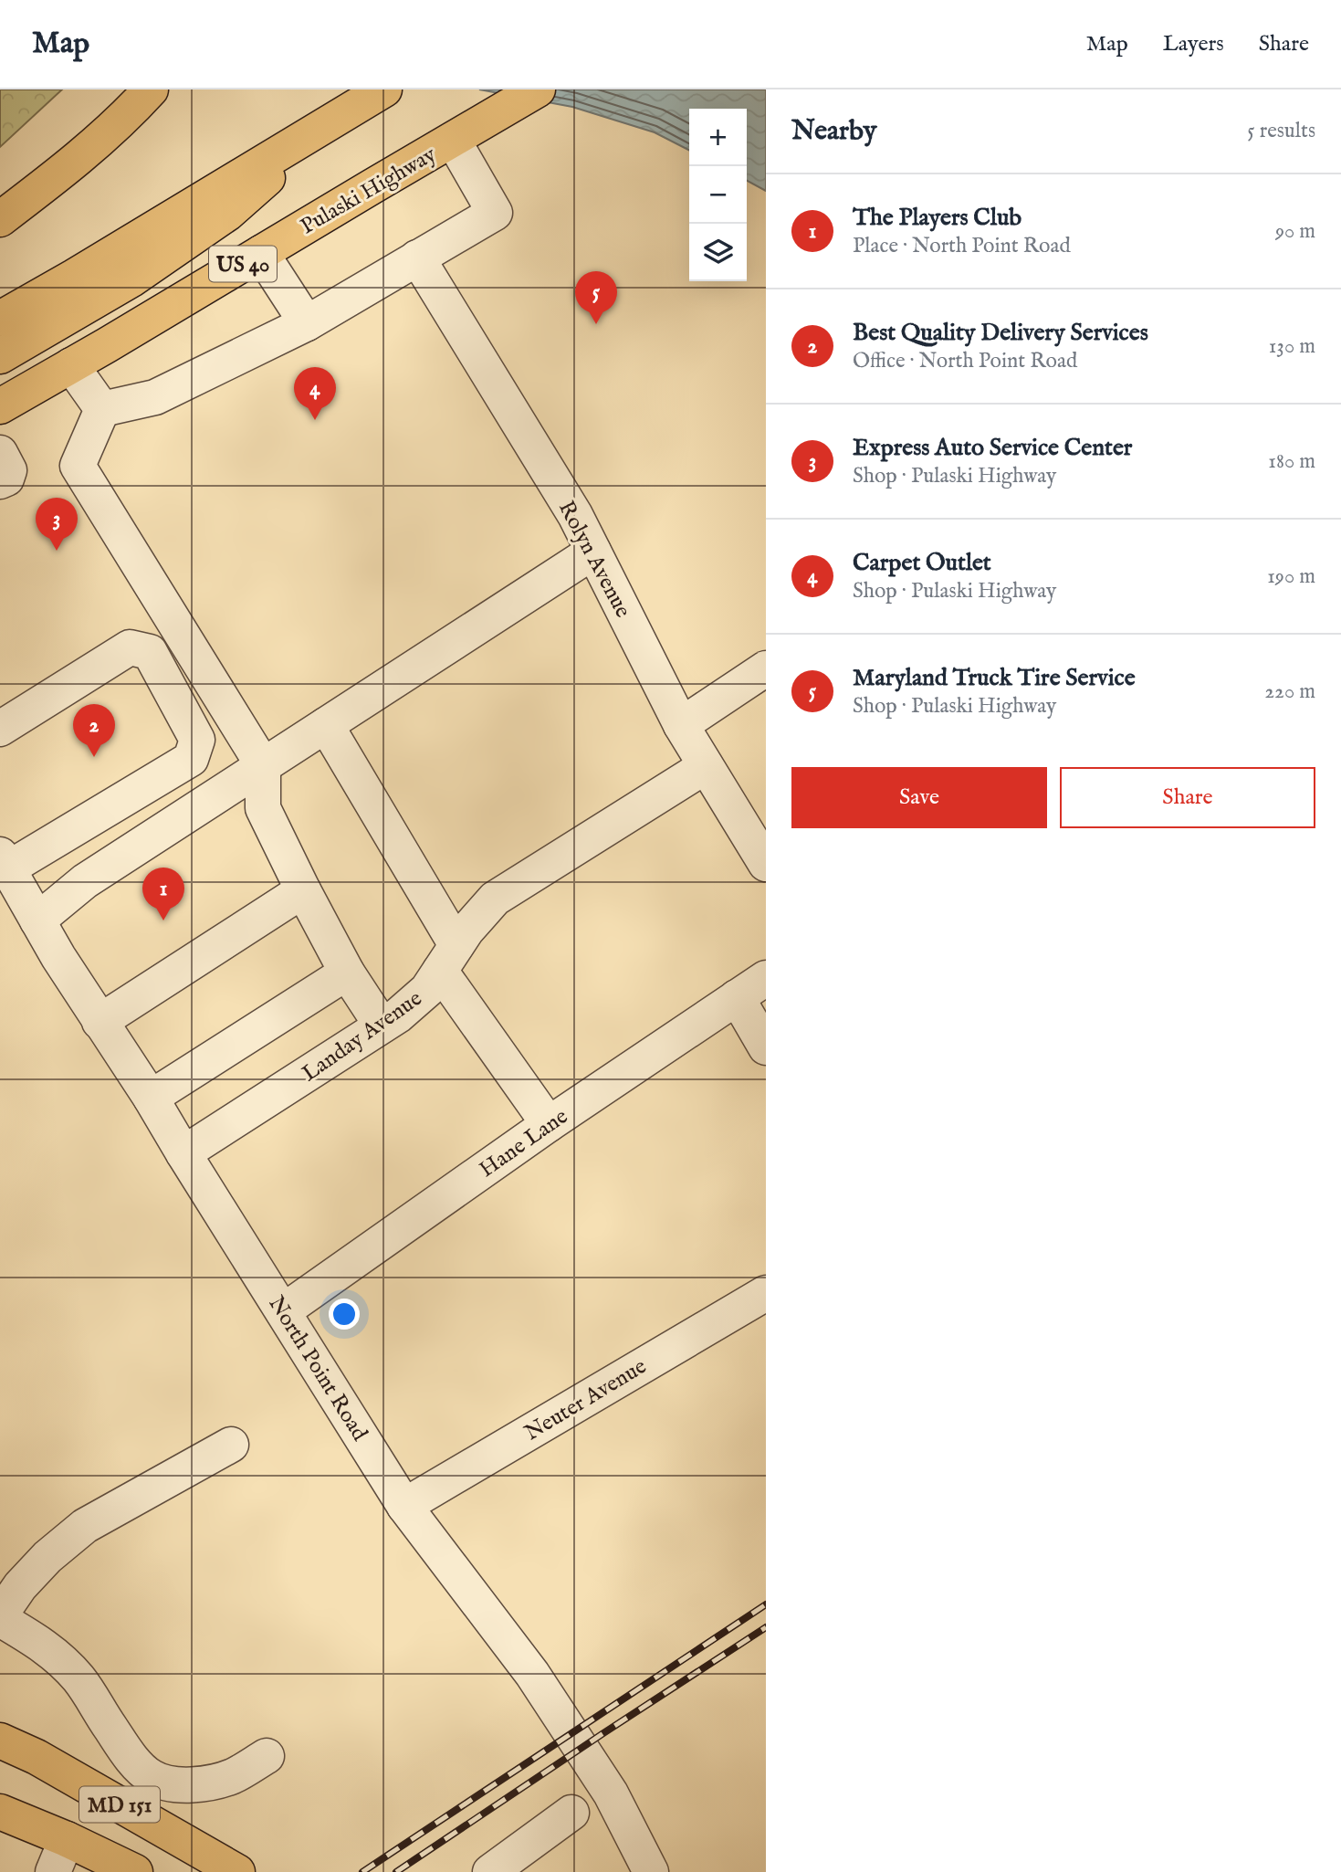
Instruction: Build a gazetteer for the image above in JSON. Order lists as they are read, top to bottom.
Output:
{
  "streets": {
    "main road": ["Pulaski Highway", "US 40", "MD 151"],
    "street": [
      "Rolyn Avenue",
      "Landay Avenue",
      "Hane Lane",
      "North Point Road",
      "Neuter Avenue"
    ]
  },
  "crossings": [
    ["Rolyn Avenue", "Landay Avenue"],
    ["Landay Avenue", "North Point Road"],
    ["Hane Lane", "North Point Road"],
    ["North Point Road", "Neuter Avenue"]
  ],
  "page": {
    "header": "Map",
    "nav": ["Map", "Layers", "Share"],
    "heading": ["Nearby", "5 results"],
    "map_buttons": ["+", "−"],
    "list": [
      {
        "mark": "1",
        "name": "The Players Club",
        "note": "Place · North Point Road",
        "value": "90 m"
      },
      {
        "mark": "2",
        "name": "Best Quality Delivery Services",
        "note": "Office · North Point Road",
        "value": "130 m"
      },
      {
        "mark": "3",
        "name": "Express Auto Service Center",
        "note": "Shop · Pulaski Highway",
        "value": "180 m"
      },
      {
        "mark": "4",
        "name": "Carpet Outlet",
        "note": "Shop · Pulaski Highway",
        "value": "190 m"
      },
      {
        "mark": "5",
        "name": "Maryland Truck Tire Service",
        "note": "Shop · Pulaski Highway",
        "value": "220 m"
      }
    ],
    "pins": [
      "5",
      "4",
      "3",
      "2",
      "1"
    ],
    "buttons": ["Save", "Share"]
  }
}
